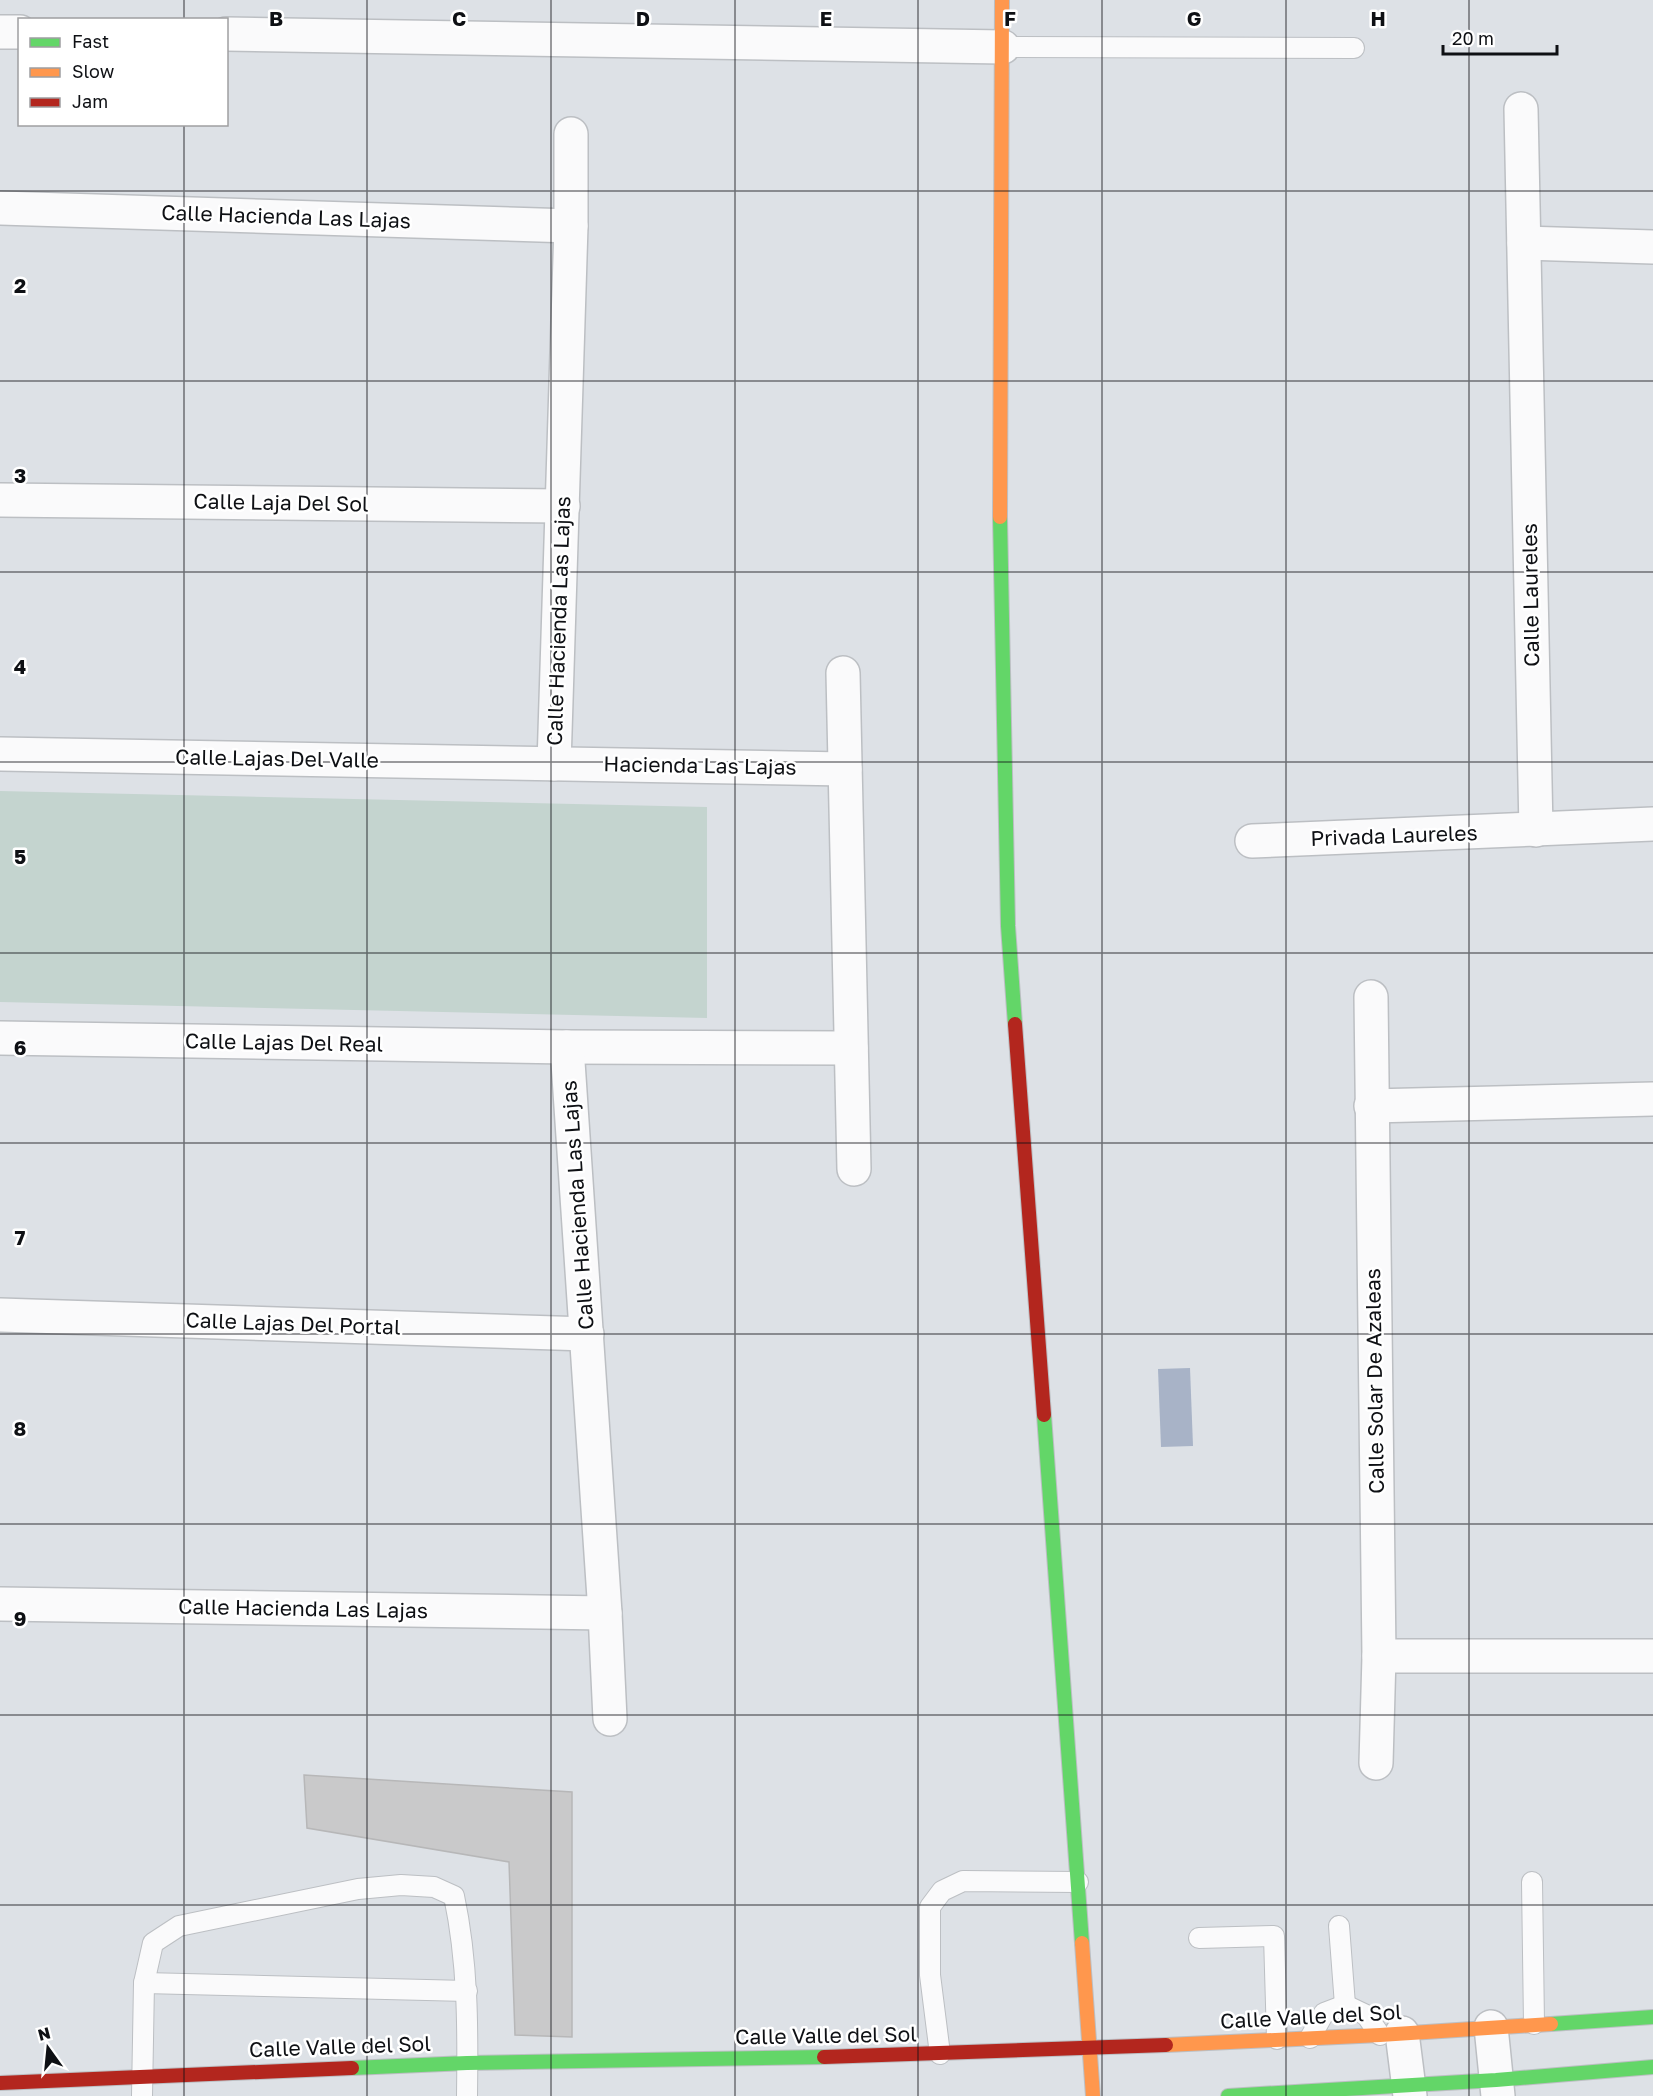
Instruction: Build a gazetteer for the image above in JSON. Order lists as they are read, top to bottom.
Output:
{
  "streets": {
    "main road": ["Calle Valle del Sol"],
    "street": [
      "Calle Hacienda Las Lajas",
      "Calle Laja Del Sol",
      "Calle Laureles",
      "Calle Lajas Del Valle",
      "Hacienda Las Lajas",
      "Privada Laureles",
      "Calle Lajas Del Real",
      "Calle Lajas Del Portal",
      "Calle Solar De Azaleas"
    ]
  },
  "crossings": [
    ["Calle Hacienda Las Lajas", "Calle Laja Del Sol"],
    ["Calle Hacienda Las Lajas", "Calle Lajas Del Valle"],
    ["Calle Hacienda Las Lajas", "Hacienda Las Lajas"],
    ["Calle Hacienda Las Lajas", "Calle Lajas Del Real"],
    ["Calle Hacienda Las Lajas", "Calle Lajas Del Portal"],
    ["Calle Laureles", "Privada Laureles"],
    ["Calle Lajas Del Valle", "Hacienda Las Lajas"]
  ],
  "legend": ["Fast", "Slow", "Jam"],
  "scale_bar": "20 m",
  "north": "top",
  "grid": {
    "columns": [
      "B",
      "C",
      "D",
      "E",
      "F",
      "G",
      "H"
    ],
    "rows": [
      "2",
      "3",
      "4",
      "5",
      "6",
      "7",
      "8",
      "9"
    ]
  }
}
